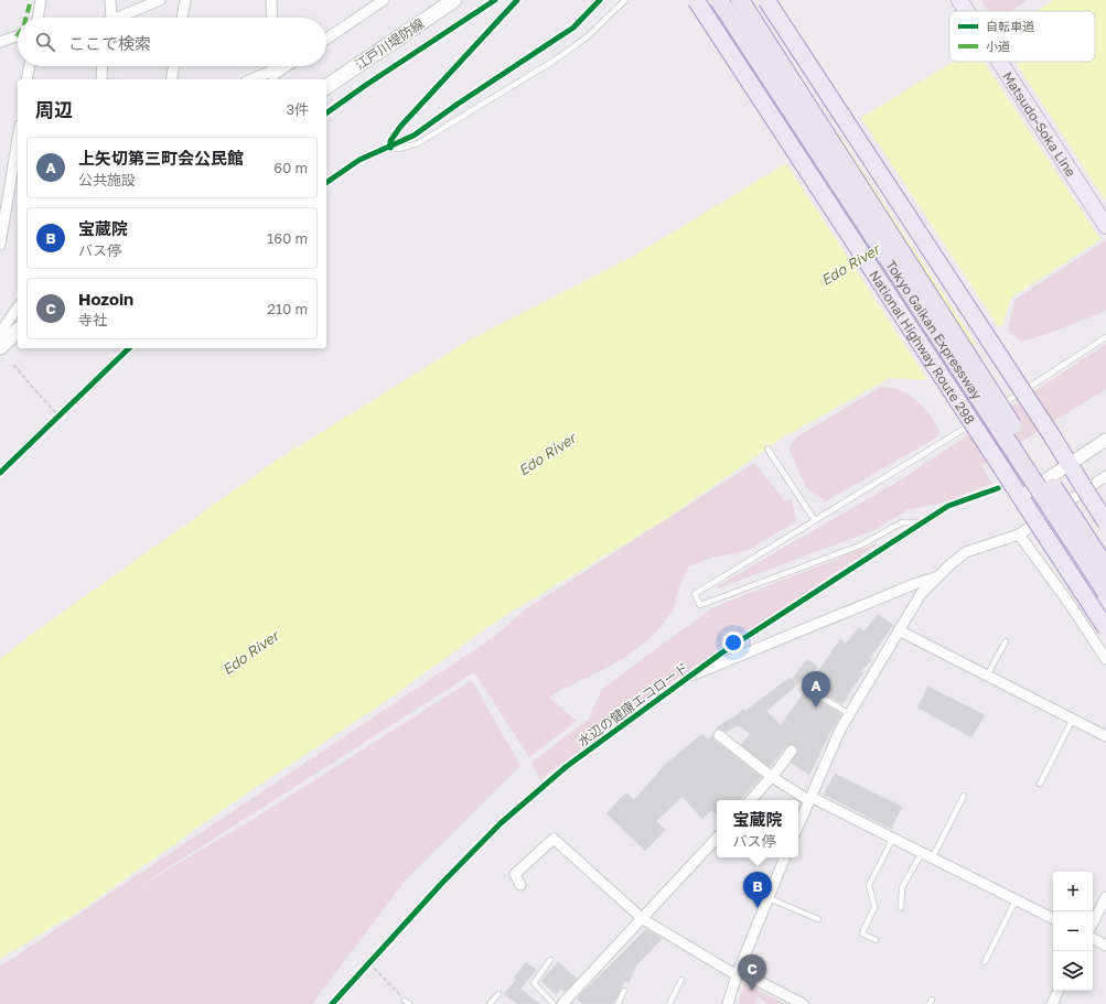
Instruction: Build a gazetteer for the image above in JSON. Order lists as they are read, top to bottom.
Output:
{
  "streets": {
    "highway": ["Tokyo Gaikan Expressway", "National Highway Route 298"],
    "main road": ["江戸川堤防線", "Matsudo-Soka Line"],
    "cycle path": ["水辺の健康エコロード"]
  },
  "water": ["Edo River"],
  "legend": ["自転車道", "小道"],
  "page": {
    "search": "ここで検索",
    "heading": ["周辺", "3件"],
    "list": [
      {
        "mark": "A",
        "name": "上矢切第三町会公民館",
        "note": "公共施設",
        "value": "60 m"
      },
      {
        "mark": "B",
        "name": "宝蔵院",
        "note": "バス停",
        "value": "160 m"
      },
      {
        "mark": "C",
        "name": "Hozoin",
        "note": "寺社",
        "value": "210 m"
      }
    ],
    "pins": ["A", "B", "C"],
    "popup": ["宝蔵院", "バス停"],
    "map_buttons": ["+", "−"]
  }
}
